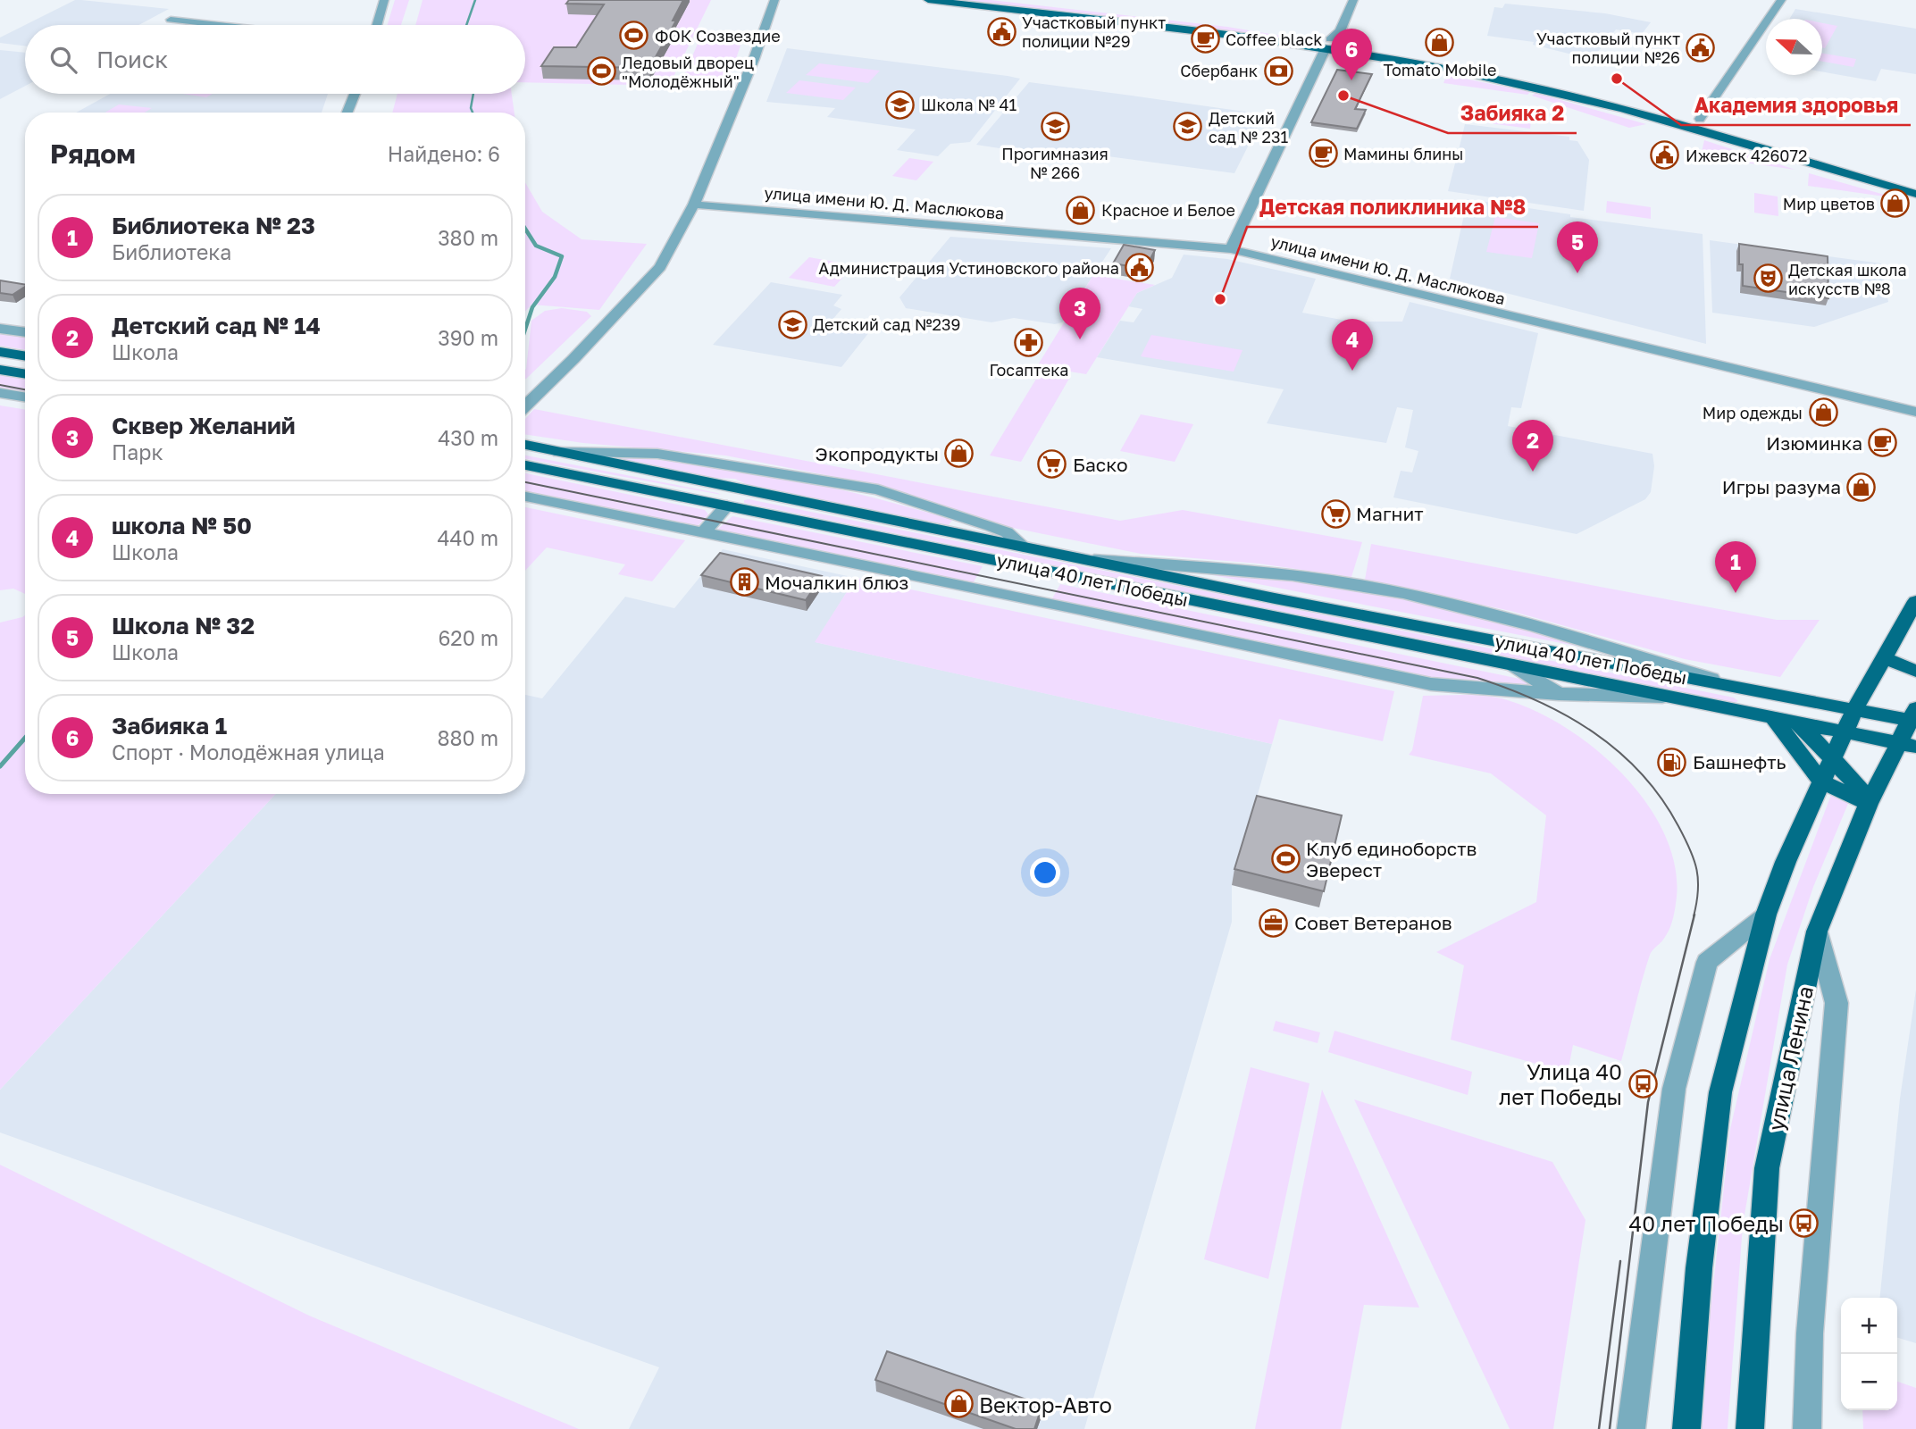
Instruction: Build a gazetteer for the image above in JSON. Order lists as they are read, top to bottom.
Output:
{
  "streets": {
    "main road": ["улица 40 лет Победы", "улица Ленина"],
    "street": ["улица имени Ю. Д. Маслюкова"]
  },
  "crossings": [
    ["улица 40 лет Победы", "улица Ленина"]
  ],
  "places": {
    "public building": [
      "Участковый пункт полиции №29",
      "Участковый пункт полиции №26",
      "Ижевск 426072",
      "Администрация Устиновского района"
    ],
    "sports": ["ФОК Созвездие", "Ледовый дворец \"Молодёжный\"", "Клуб единоборств Эверест"],
    "cafe": ["Coffee black", "Мамины блины", "Изюминка"],
    "shop": [
      "Tomato Mobile",
      "Мир цветов",
      "Красное и Белое",
      "Мир одежды",
      "Экопродукты",
      "Игры разума",
      "Вектор-Авто"
    ],
    "bank": ["Сбербанк"],
    "other": ["Академия здоровья", "Забияка 2", "Детская поликлиника №8"],
    "school or university": [
      "Школа № 41",
      "Прогимназия № 266",
      "Детский сад № 231",
      "Детский сад №239"
    ],
    "theatre": ["Детская школа искусств №8"],
    "pharmacy": ["Госаптека"],
    "supermarket": ["Баско", "Магнит"],
    "building": ["Мочалкин блюз"],
    "fuel station": ["Башнефть"],
    "office": ["Совет Ветеранов"],
    "bus stop": ["Улица 40 лет Победы", "40 лет Победы"]
  },
  "north": "left",
  "page": {
    "search": "Поиск",
    "pins": [
      "6",
      "5",
      "3",
      "4",
      "2",
      "1"
    ],
    "heading": ["Рядом", "Найдено: 6"],
    "list": [
      {
        "mark": "1",
        "name": "Библиотека № 23",
        "note": "Библиотека",
        "value": "380 m"
      },
      {
        "mark": "2",
        "name": "Детский сад № 14",
        "note": "Школа",
        "value": "390 m"
      },
      {
        "mark": "3",
        "name": "Сквер Желаний",
        "note": "Парк",
        "value": "430 m"
      },
      {
        "mark": "4",
        "name": "школа № 50",
        "note": "Школа",
        "value": "440 m"
      },
      {
        "mark": "5",
        "name": "Школа № 32",
        "note": "Школа",
        "value": "620 m"
      },
      {
        "mark": "6",
        "name": "Забияка 1",
        "note": "Спорт · Молодёжная улица",
        "value": "880 m"
      }
    ],
    "map_buttons": ["+", "−"]
  }
}
